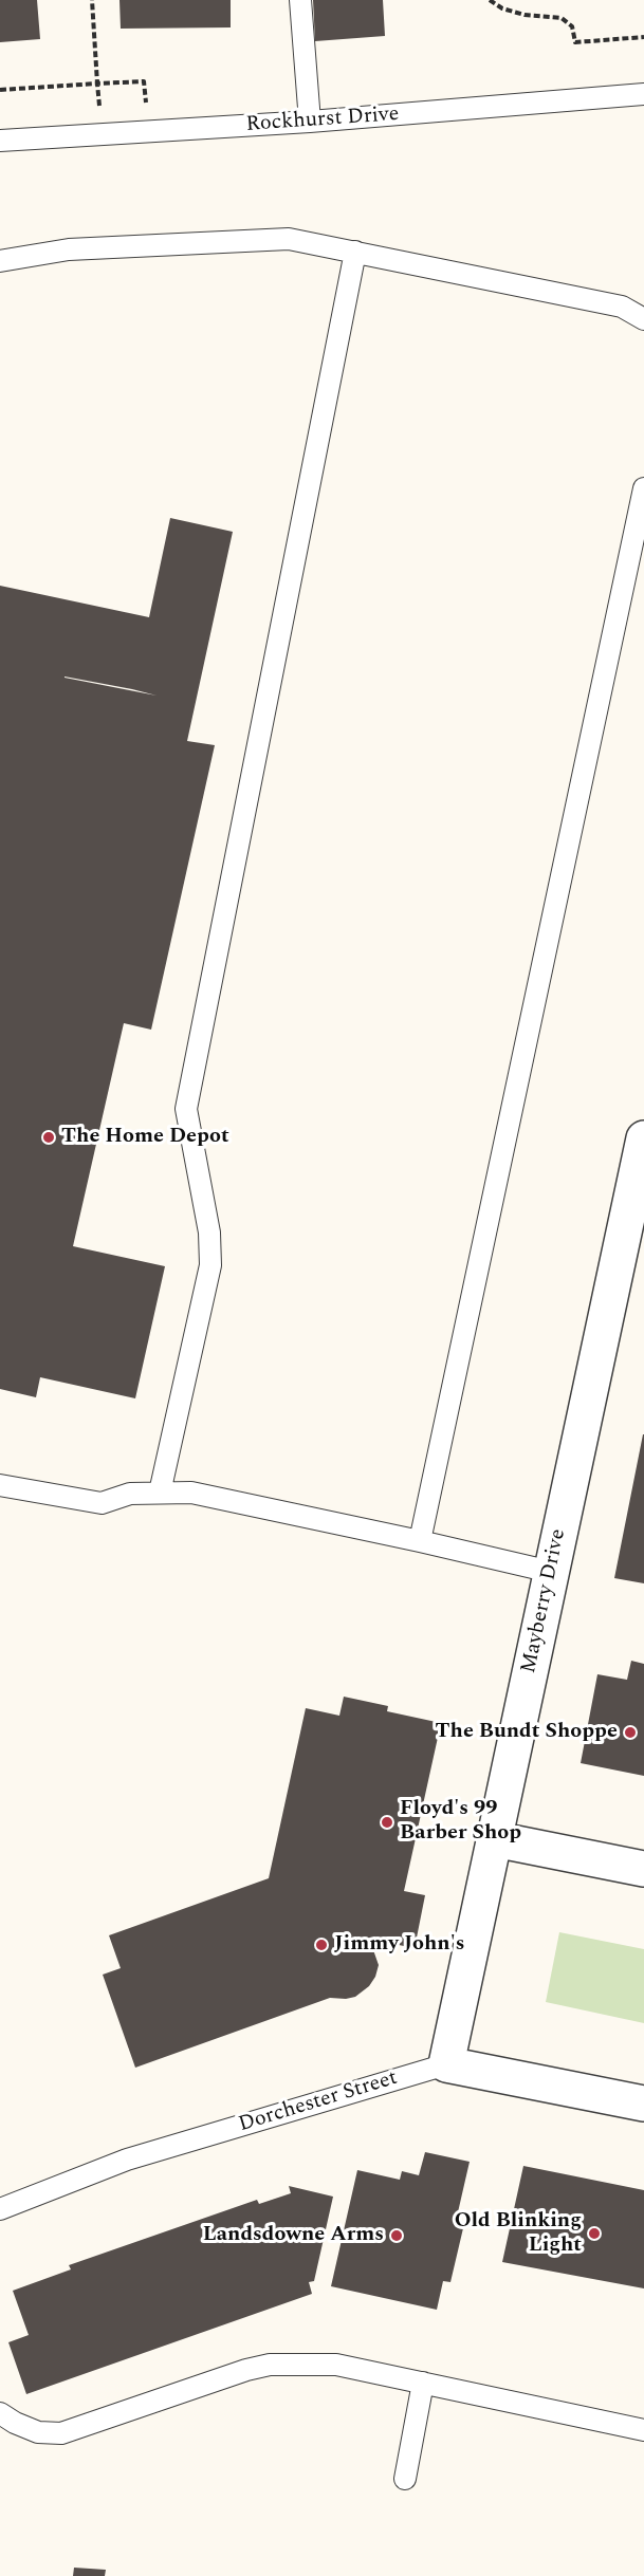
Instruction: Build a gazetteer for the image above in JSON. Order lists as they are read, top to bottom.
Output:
{
  "streets": {
    "street": ["Mayberry Drive", "Dorchester Street"],
    "lane": ["Rockhurst Drive"]
  },
  "crossings": [
    ["Mayberry Drive", "Dorchester Street"]
  ],
  "places": [
    "The Home Depot",
    "The Bundt Shoppe",
    "Floyd's 99 Barber Shop",
    "Jimmy John's",
    "Old Blinking Light",
    "Landsdowne Arms"
  ]
}
